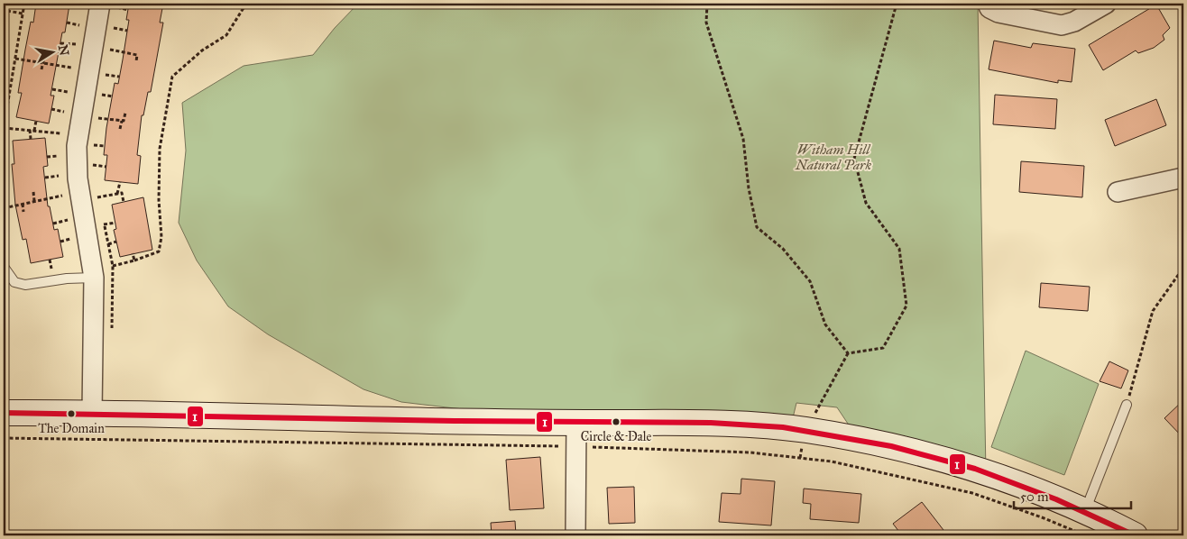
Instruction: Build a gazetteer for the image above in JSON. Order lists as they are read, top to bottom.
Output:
{
  "parks": ["Witham Hill Natural Park"],
  "places": ["The Domain", "Circle & Dale"],
  "lines": ["transit line 1"],
  "scale_bar": "50 m",
  "north": "right"
}
